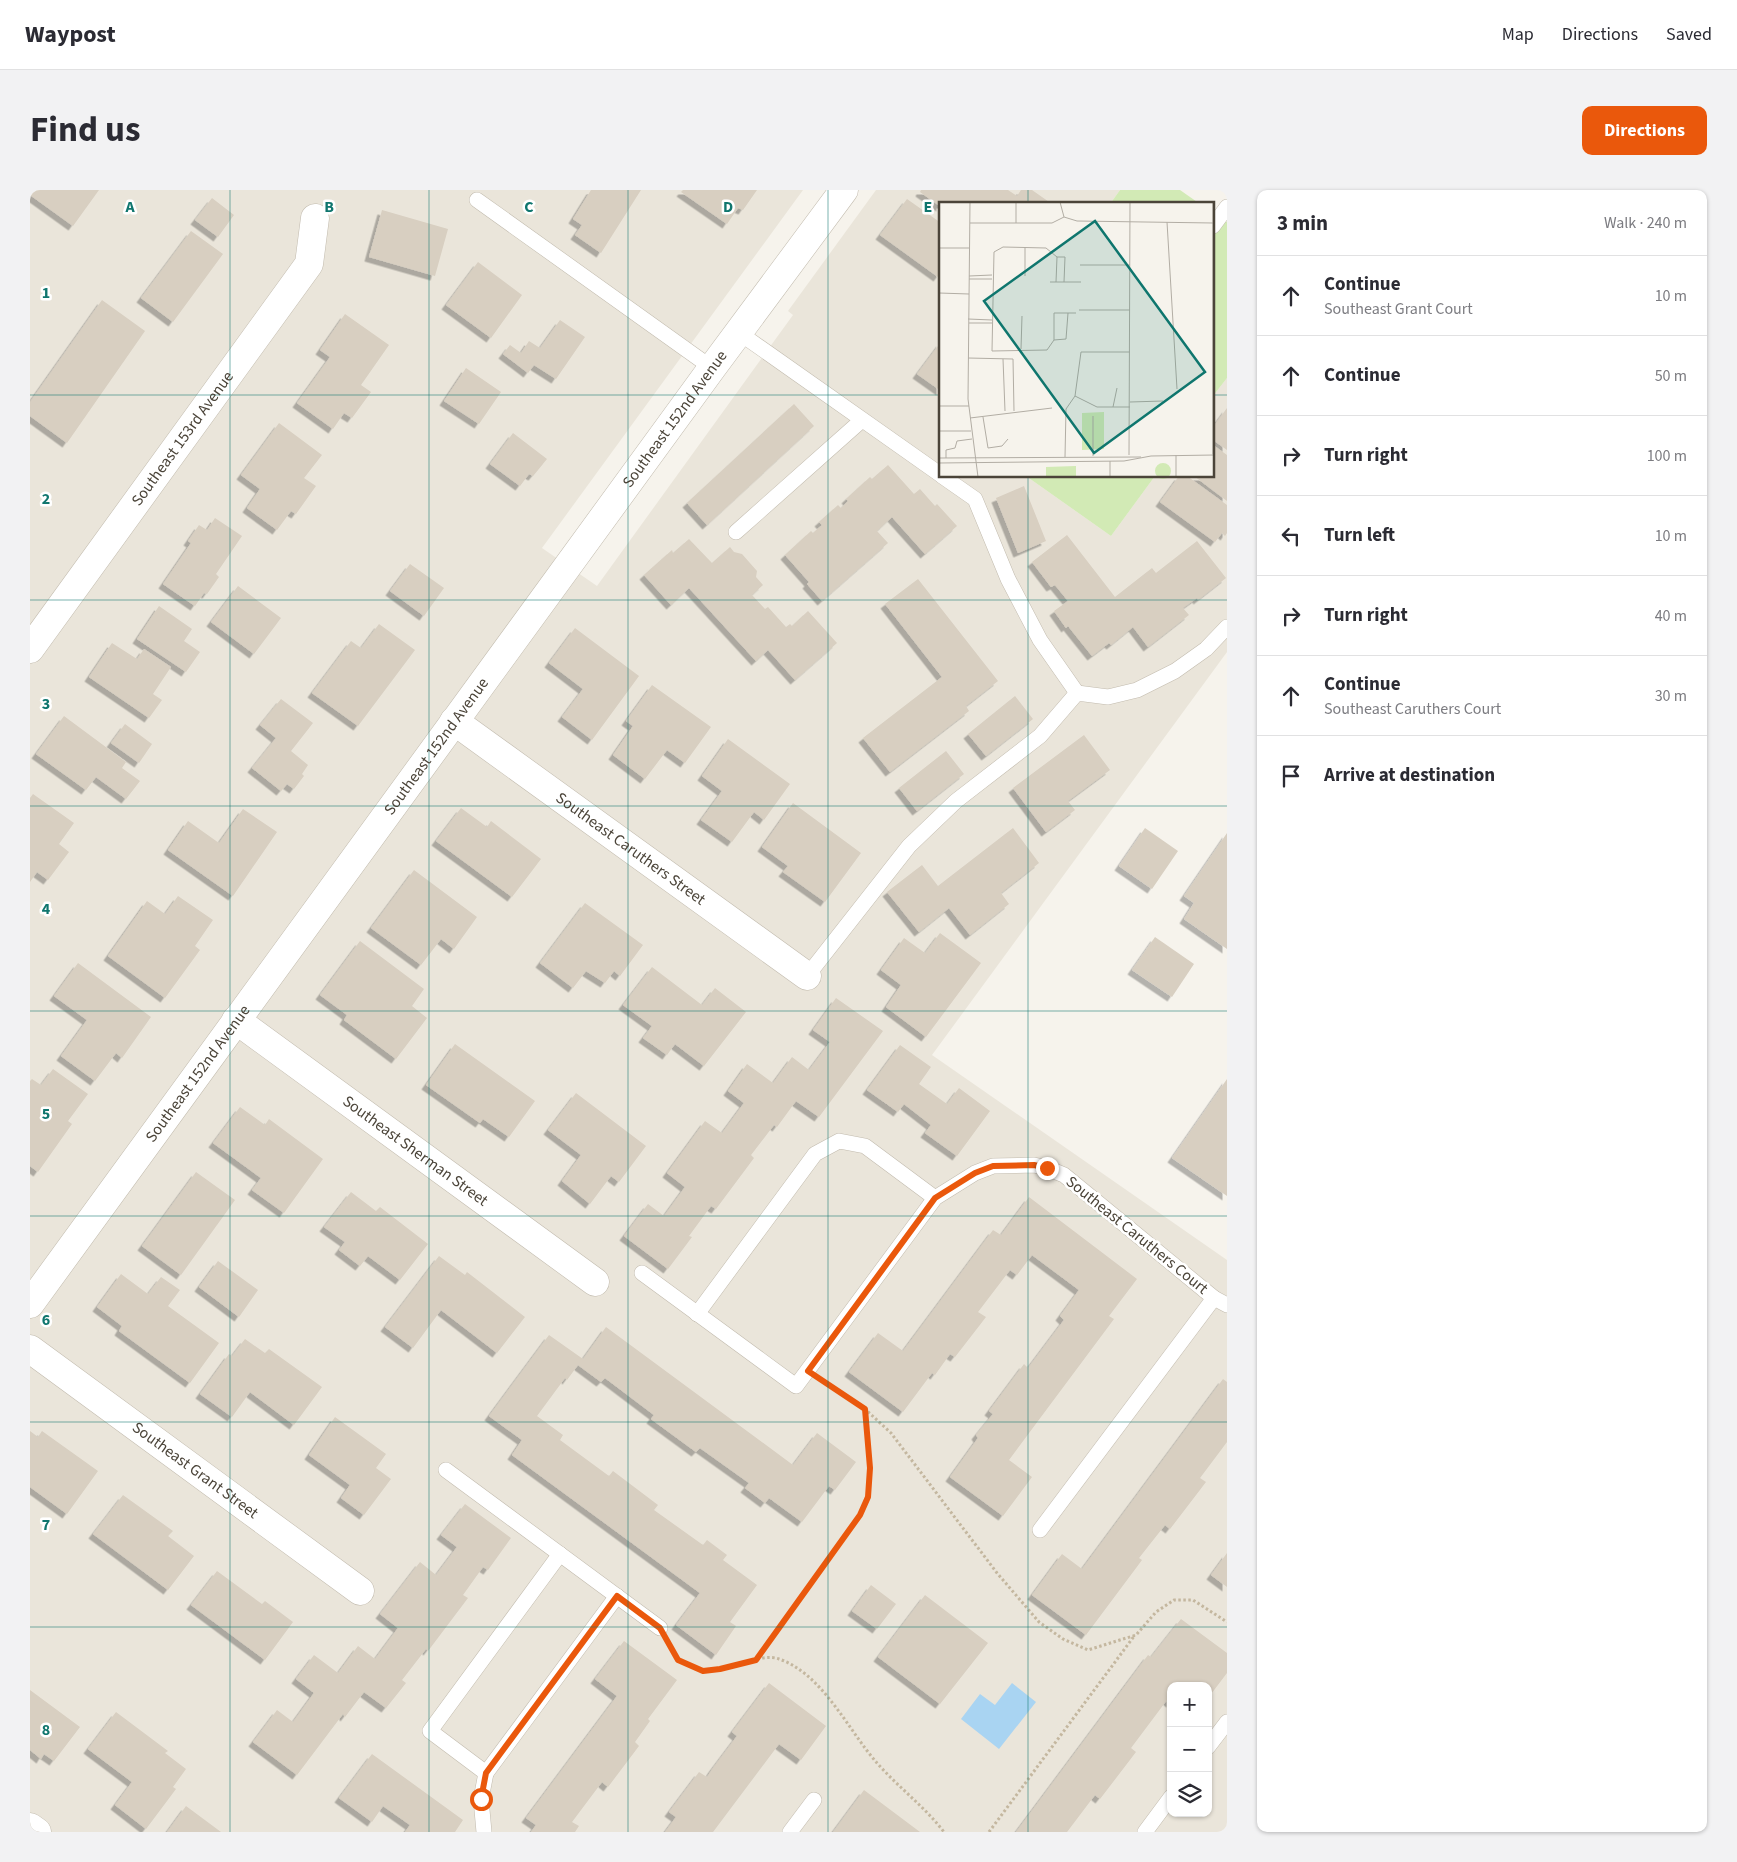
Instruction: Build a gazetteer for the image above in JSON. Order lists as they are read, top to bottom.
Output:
{
  "streets": {
    "street": [
      "Southeast 152nd Avenue",
      "Southeast 153rd Avenue",
      "Southeast Caruthers Street",
      "Southeast Sherman Street",
      "Southeast Grant Street"
    ],
    "lane": ["Southeast Caruthers Court"]
  },
  "crossings": [
    ["Southeast 152nd Avenue", "Southeast Caruthers Street"],
    ["Southeast 152nd Avenue", "Southeast Sherman Street"]
  ],
  "page": {
    "header": "Waypost",
    "nav": ["Map", "Directions", "Saved"],
    "title": "Find us",
    "buttons": "Directions",
    "heading": ["3 min", "Walk · 240 m"],
    "list": [
      ["Continue", "Southeast Grant Court", "10 m"],
      ["Continue", "50 m"],
      ["Turn right", "100 m"],
      ["Turn left", "10 m"],
      ["Turn right", "40 m"],
      ["Continue", "Southeast Caruthers Court", "30 m"],
      "Arrive at destination"
    ],
    "map_buttons": ["+", "−"]
  },
  "grid": {
    "columns": [
      "A",
      "B",
      "C",
      "D",
      "E"
    ],
    "rows": [
      "1",
      "2",
      "3",
      "4",
      "5",
      "6",
      "7",
      "8"
    ]
  }
}
